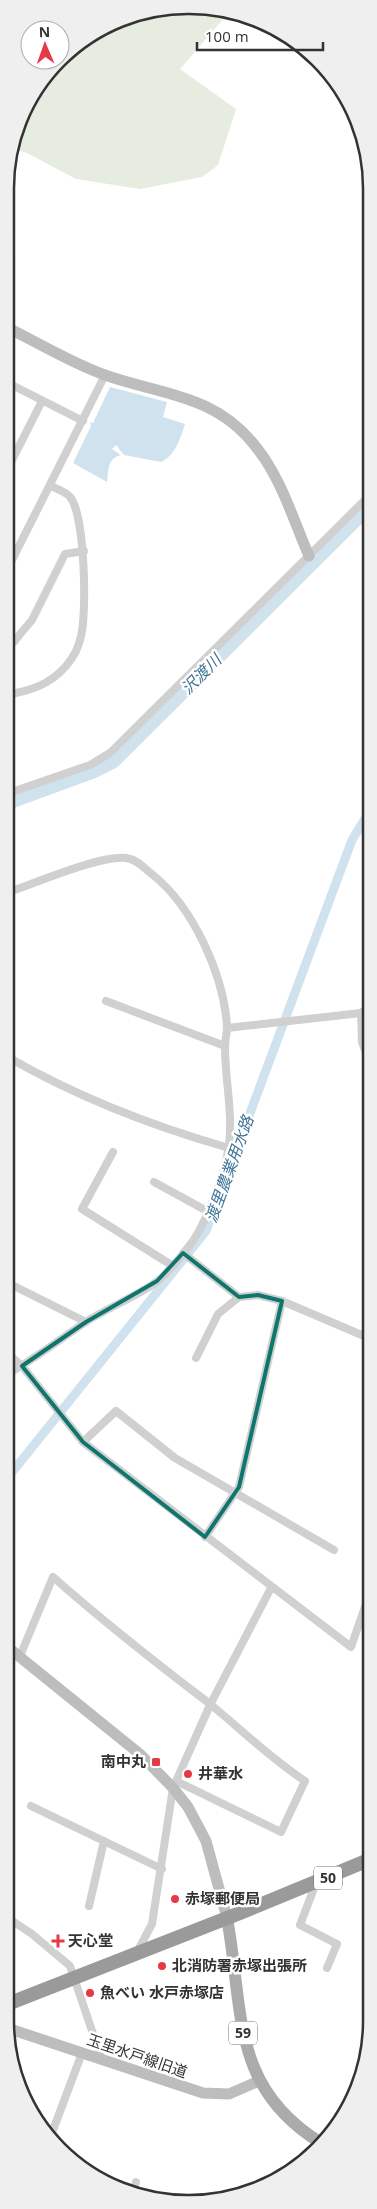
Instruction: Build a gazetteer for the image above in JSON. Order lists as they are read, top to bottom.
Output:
{
  "streets": {
    "highway": ["50"],
    "main road": ["59"],
    "street": ["玉里水戸線旧道"]
  },
  "crossings": [
    ["50", "59"],
    ["59", "玉里水戸線旧道"]
  ],
  "water": ["沢渡川", "渡里農業用水路"],
  "places": {
    "transit": ["南中丸"],
    "other": [
      "井華水",
      "赤塚郵便局",
      "北消防署赤塚出張所",
      "魚べい 水戸赤塚店"
    ],
    "health": ["天心堂"]
  },
  "scale_bar": "100 m",
  "north": "top"
}
